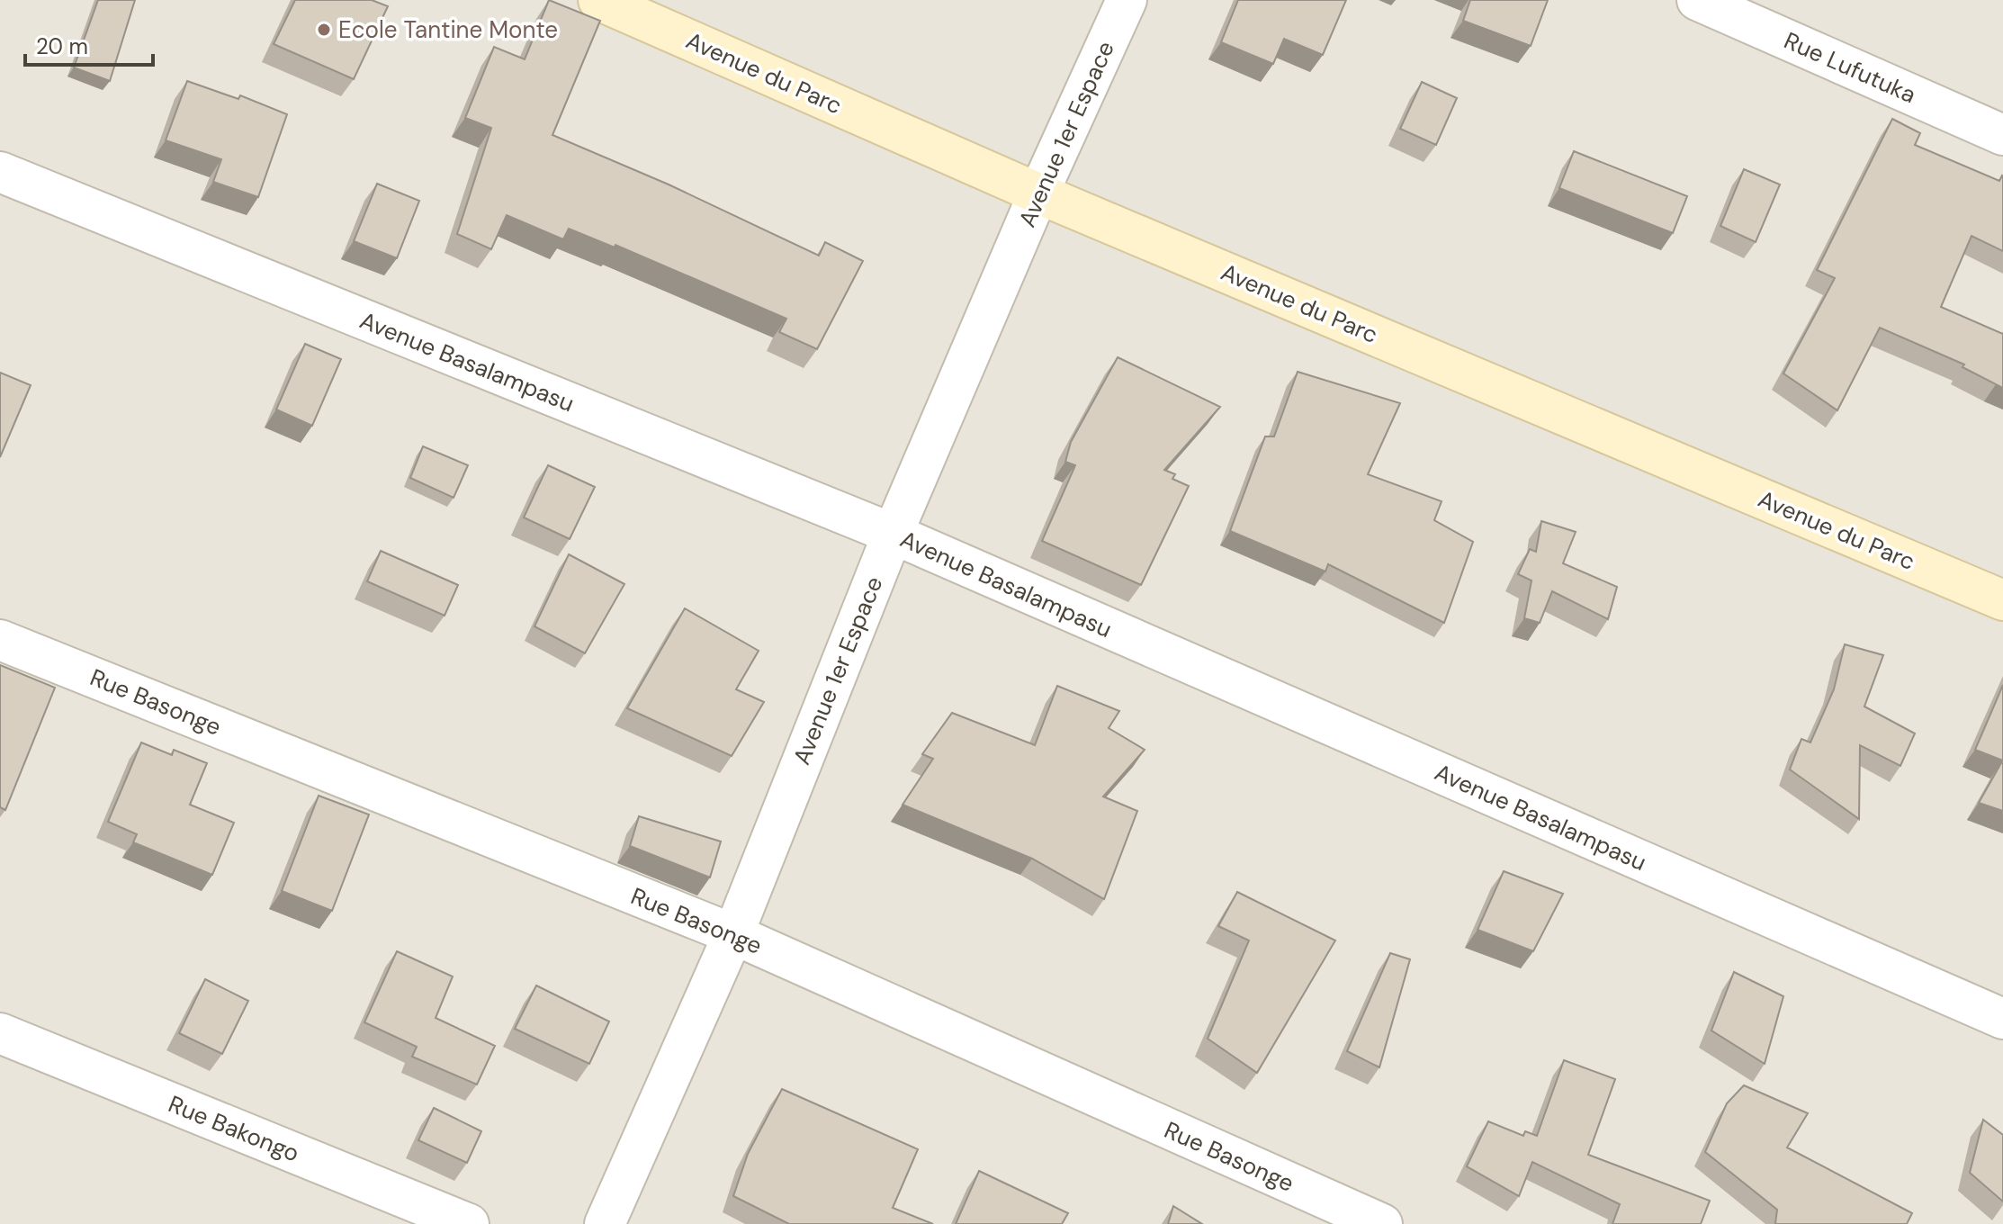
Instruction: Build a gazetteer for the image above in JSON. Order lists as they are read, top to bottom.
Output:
{
  "streets": {
    "street": [
      "Rue Lufutuka",
      "Avenue du Parc",
      "Avenue 1er Espace",
      "Avenue Basalampasu",
      "Rue Basonge",
      "Rue Bakongo"
    ]
  },
  "crossings": [
    ["Avenue du Parc", "Avenue 1er Espace"],
    ["Avenue 1er Espace", "Avenue Basalampasu"],
    ["Avenue 1er Espace", "Rue Basonge"]
  ],
  "places": ["Ecole Tantine Monte"],
  "scale_bar": "20 m"
}
